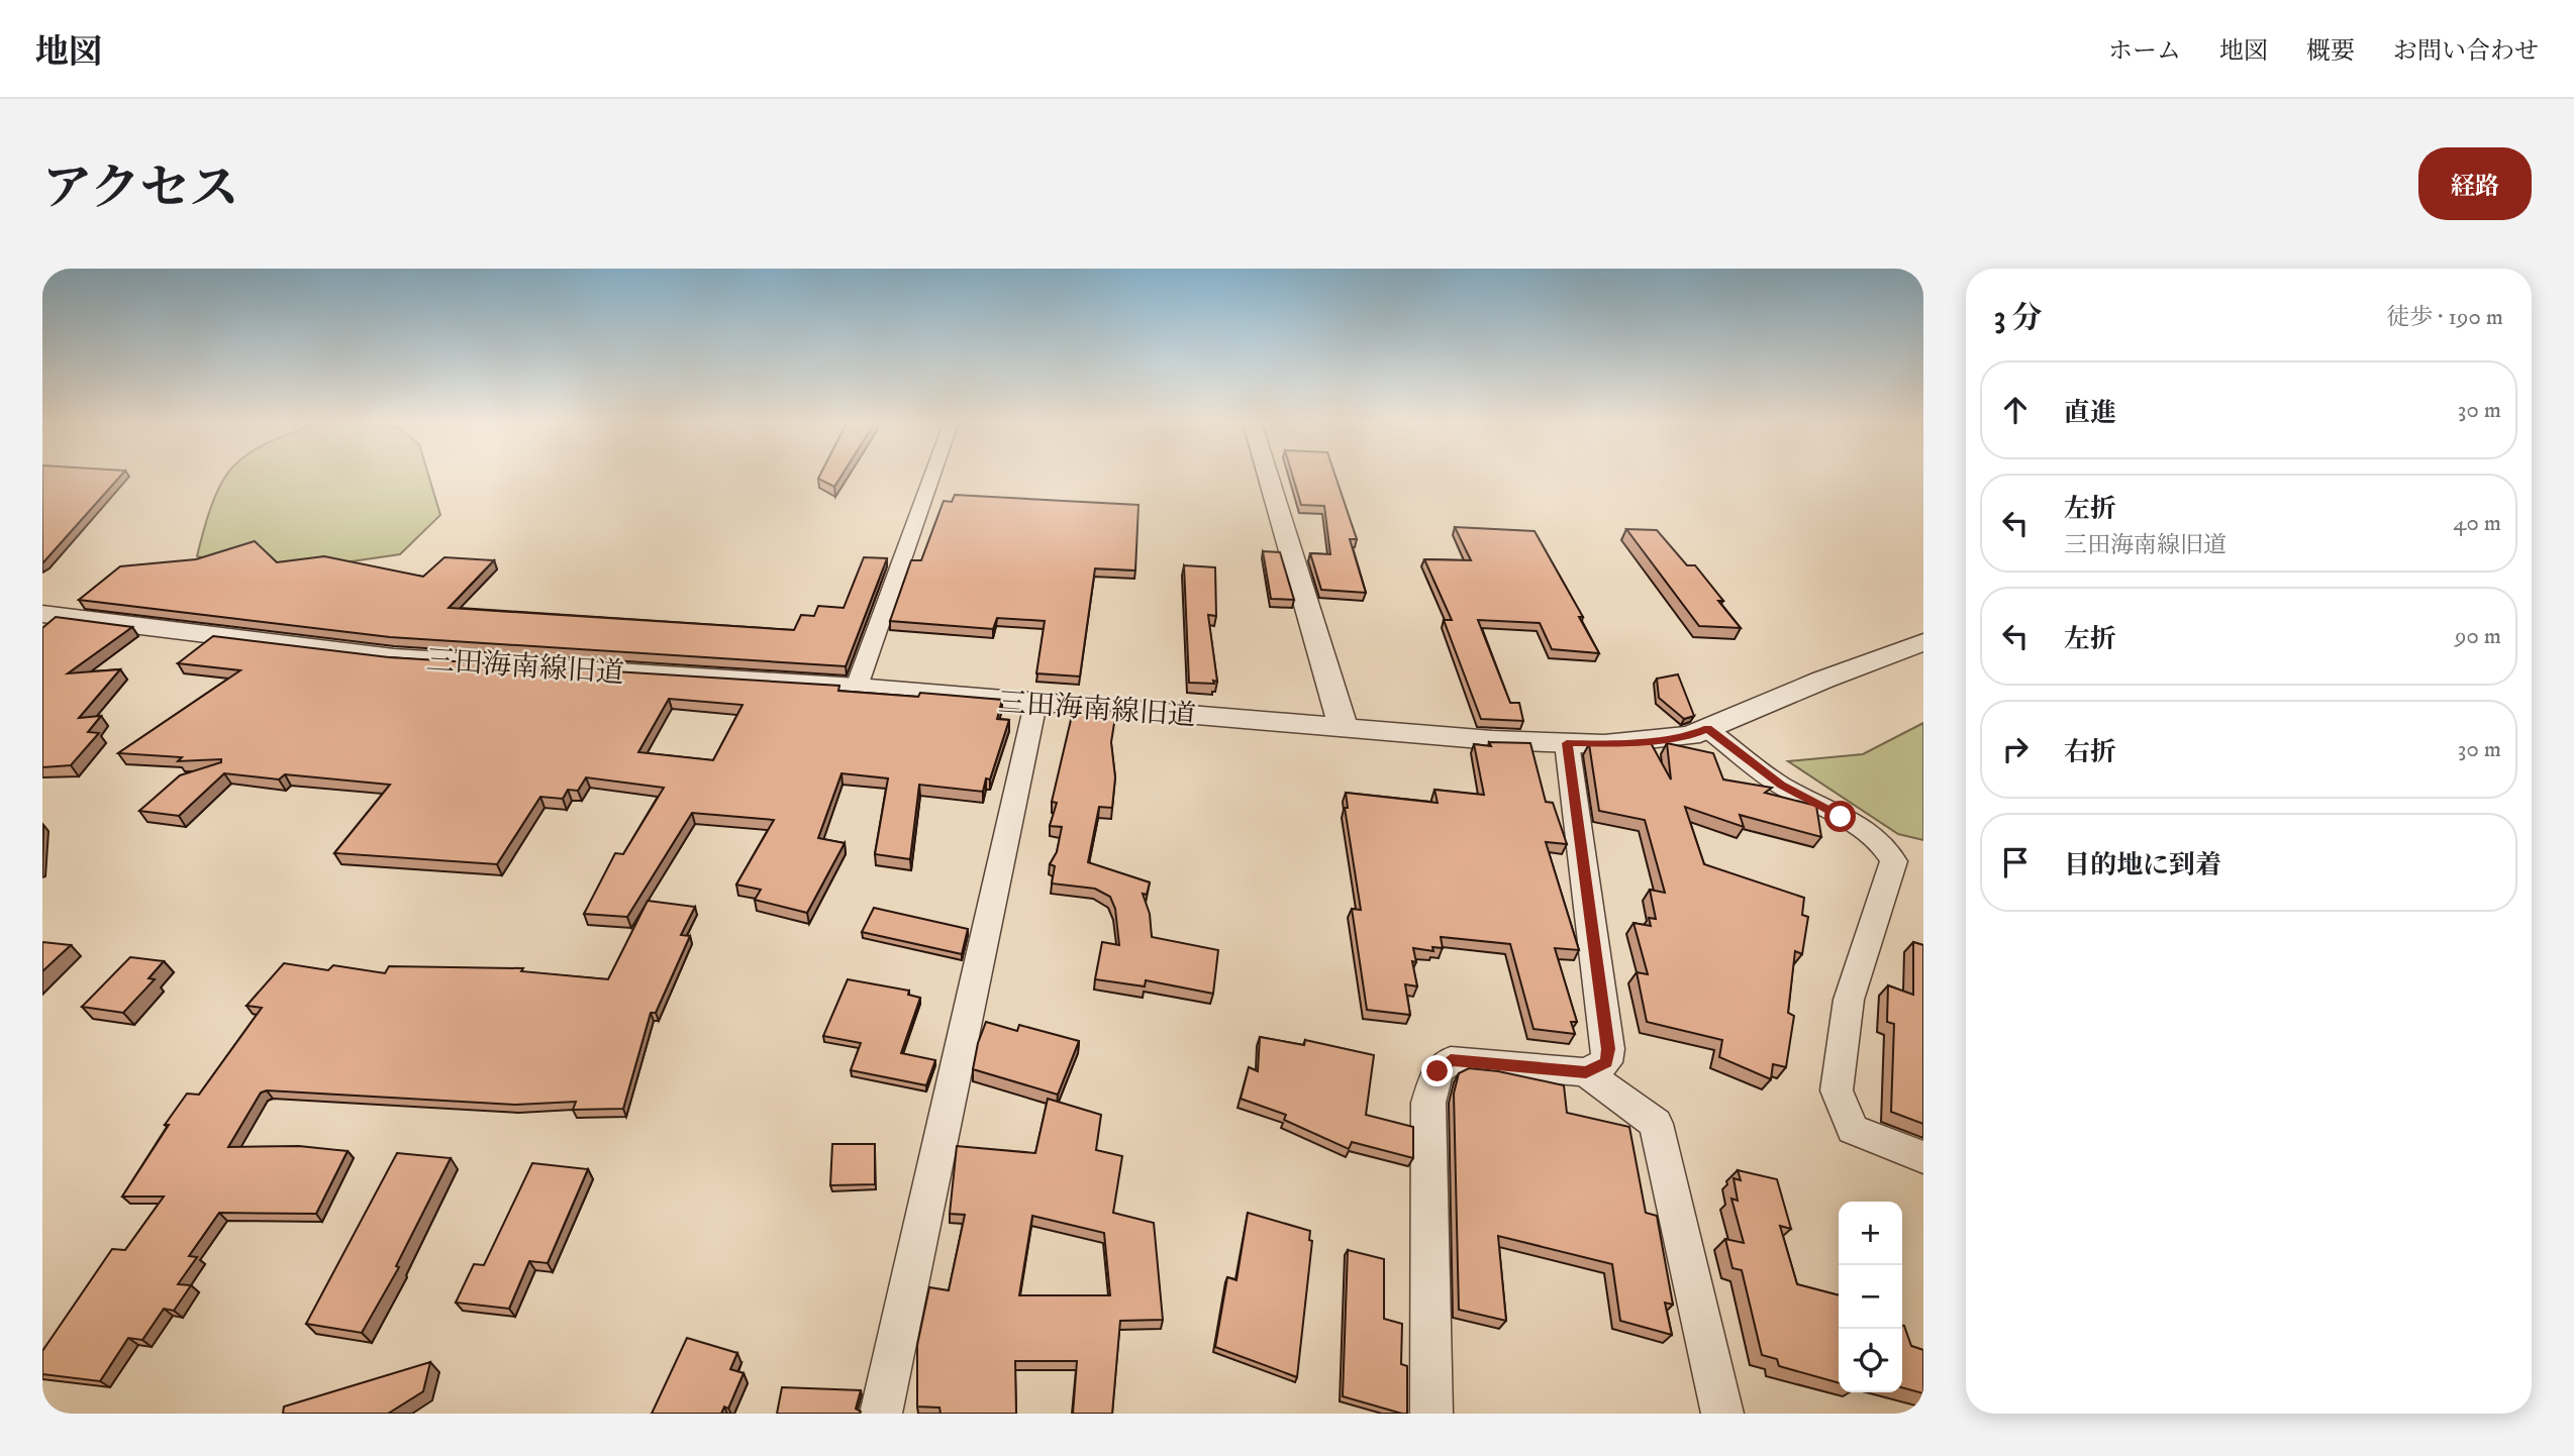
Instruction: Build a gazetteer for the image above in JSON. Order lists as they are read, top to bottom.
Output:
{
  "streets": {
    "street": ["三田海南線旧道"]
  },
  "page": {
    "header": "地図",
    "nav": [
      "ホーム",
      "地図",
      "概要",
      "お問い合わせ"
    ],
    "title": "アクセス",
    "buttons": "経路",
    "heading": ["3 分", "徒歩 · 190 m"],
    "list": [
      ["直進", "30 m"],
      ["左折", "三田海南線旧道", "40 m"],
      ["左折", "90 m"],
      ["右折", "30 m"],
      "目的地に到着"
    ],
    "map_buttons": ["+", "−"]
  }
}
